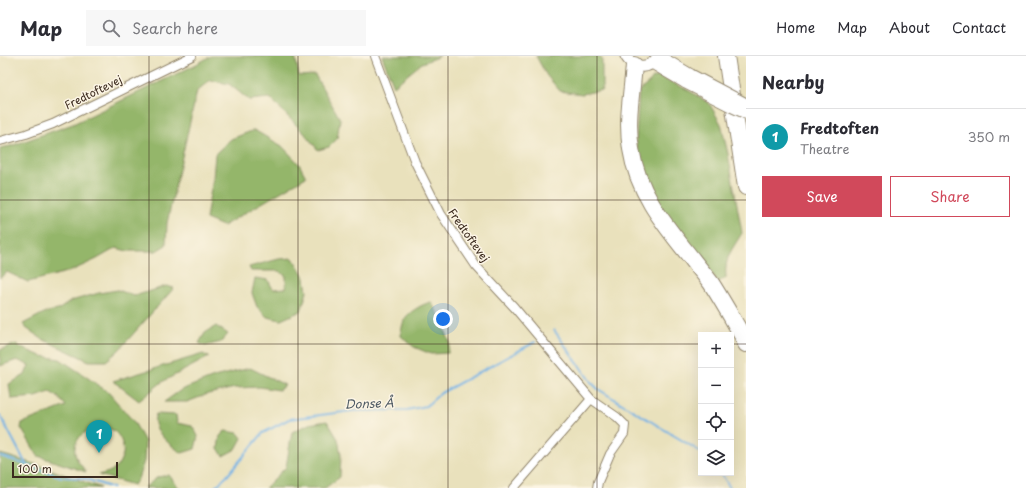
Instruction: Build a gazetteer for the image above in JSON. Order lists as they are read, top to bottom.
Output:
{
  "streets": {
    "street": ["Fredtoftevej"]
  },
  "water": ["Donse Å"],
  "scale_bar": "100 m",
  "page": {
    "header": "Map",
    "search": "Search here",
    "nav": [
      "Home",
      "Map",
      "About",
      "Contact"
    ],
    "heading": "Nearby",
    "list": [
      {
        "mark": "1",
        "name": "Fredtoften",
        "note": "Theatre",
        "value": "350 m"
      }
    ],
    "buttons": ["Save", "Share"],
    "map_buttons": ["+", "−"],
    "pins": "1",
    "scale": "100 m"
  }
}
